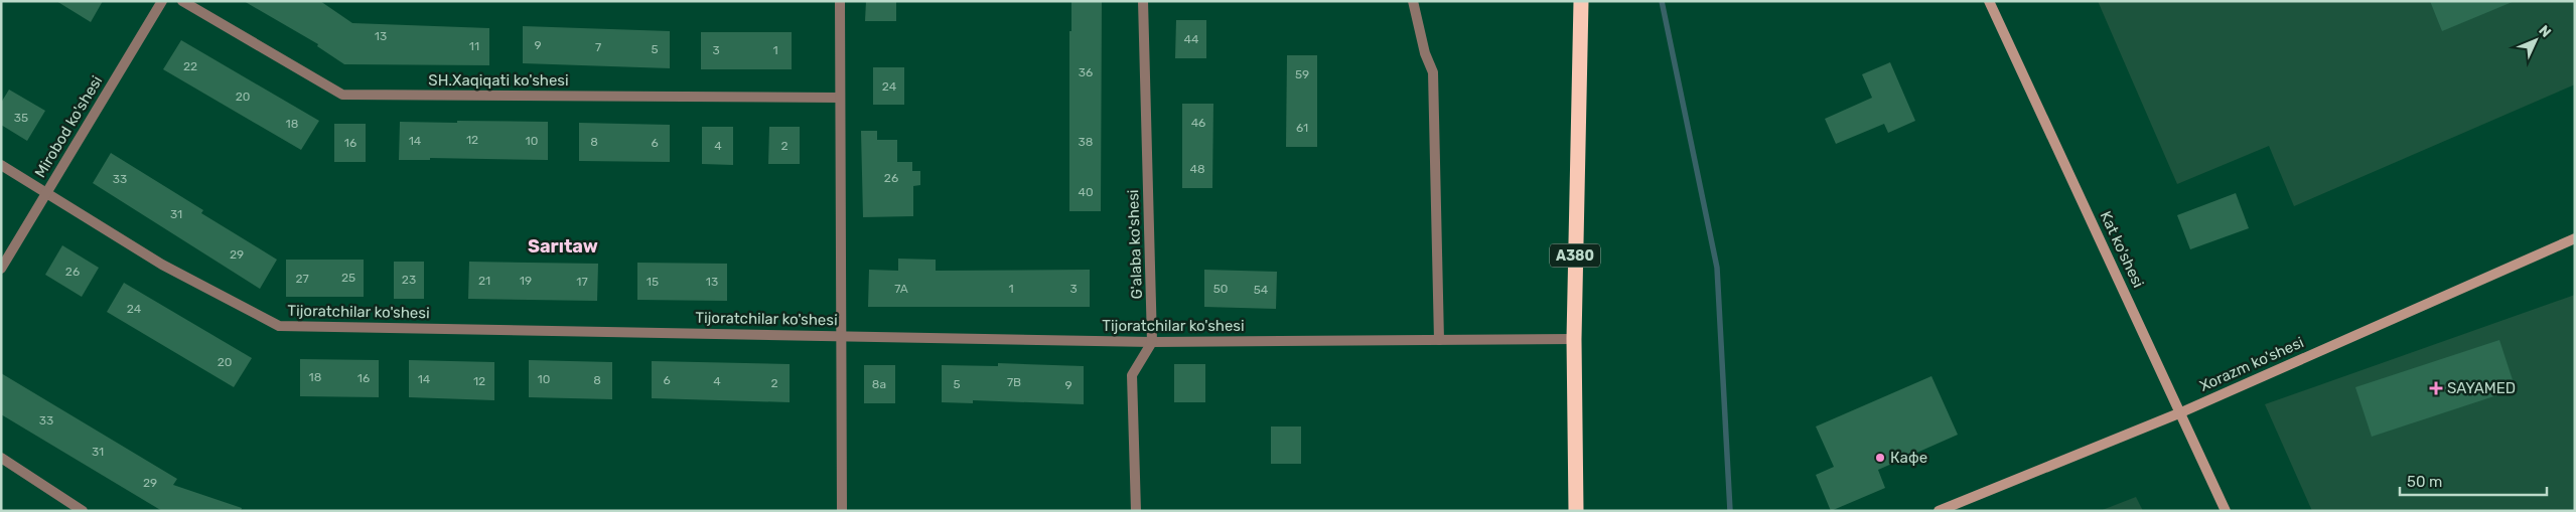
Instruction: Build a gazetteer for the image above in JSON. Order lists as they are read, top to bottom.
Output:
{
  "streets": {
    "highway": ["A380"],
    "street": [
      "SH.Xaqiqati ko'shesi",
      "Mirobod ko'shesi",
      "G'alaba ko'shesi",
      "Kat ko'shesi",
      "Tijoratchilar ko'shesi",
      "Xorazm ko'shesi"
    ]
  },
  "crossings": [
    ["Mirobod ko'shesi", "Tijoratchilar ko'shesi"],
    ["G'alaba ko'shesi", "Tijoratchilar ko'shesi"],
    ["Kat ko'shesi", "Xorazm ko'shesi"],
    ["A380", "Tijoratchilar ko'shesi"]
  ],
  "districts": ["Sarıtaw"],
  "places": {
    "health": ["SAYAMED"],
    "other": ["Кафе"]
  },
  "house_numbers": [
    "13",
    "44",
    "9",
    "11",
    "7",
    "5",
    "3",
    "1",
    "22",
    "36",
    "59",
    "24",
    "20",
    "35",
    "46",
    "18",
    "61",
    "12",
    "14",
    "10",
    "8",
    "38",
    "16",
    "6",
    "4",
    "2",
    "48",
    "26",
    "33",
    "40",
    "31",
    "29",
    "26",
    "25",
    "27",
    "23",
    "21",
    "19",
    "17",
    "15",
    "13",
    "7A",
    "1",
    "3",
    "50",
    "54",
    "24",
    "20",
    "18",
    "16",
    "14",
    "10",
    "8",
    "6",
    "12",
    "4",
    "7B",
    "2",
    "8a",
    "5",
    "9",
    "33",
    "31",
    "29"
  ],
  "scale_bar": "50 m",
  "north": "top right"
}
